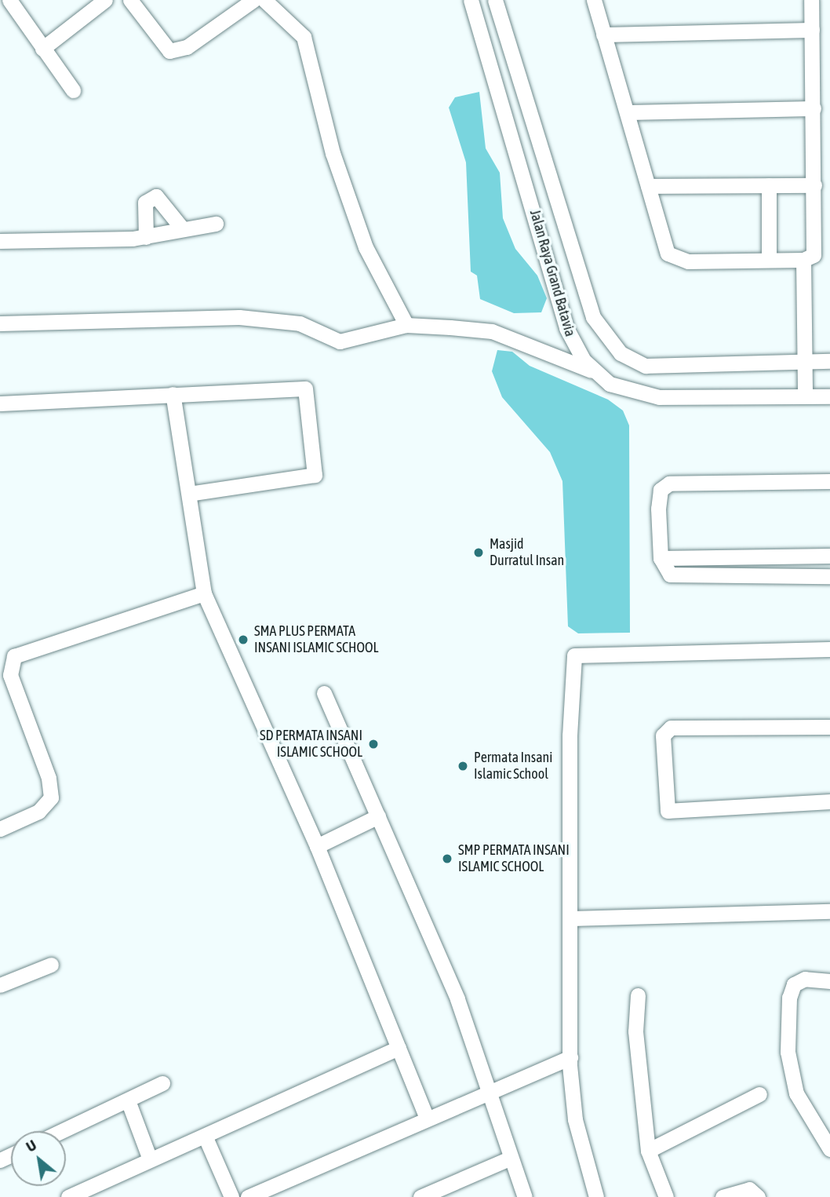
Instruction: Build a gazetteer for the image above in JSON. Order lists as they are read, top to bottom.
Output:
{
  "streets": {
    "street": ["Jalan Raya Grand Batavia"]
  },
  "places": [
    "Masjid Durratul Insan",
    "SMA PLUS PERMATA INSANI ISLAMIC SCHOOL",
    "SD PERMATA INSANI ISLAMIC SCHOOL",
    "Permata Insani Islamic School",
    "SMP PERMATA INSANI ISLAMIC SCHOOL"
  ],
  "north": "top left"
}
